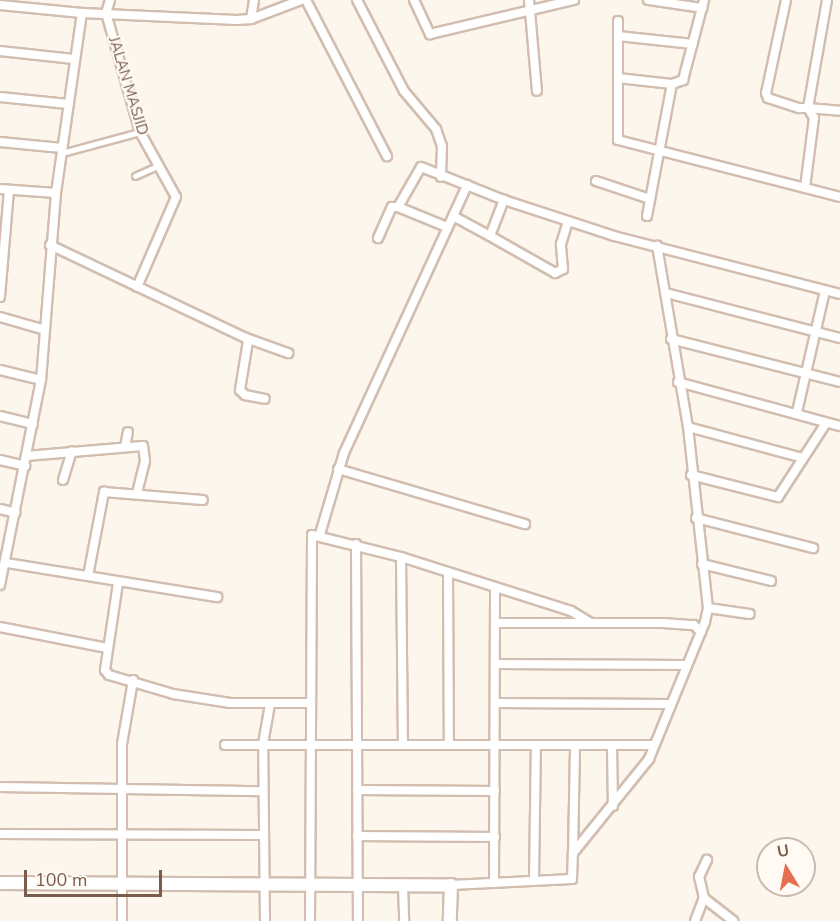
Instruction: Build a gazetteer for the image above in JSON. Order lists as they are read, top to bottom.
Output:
{
  "streets": {
    "street": ["JALAN MASJID"]
  },
  "scale_bar": "100 m",
  "north": "top"
}
